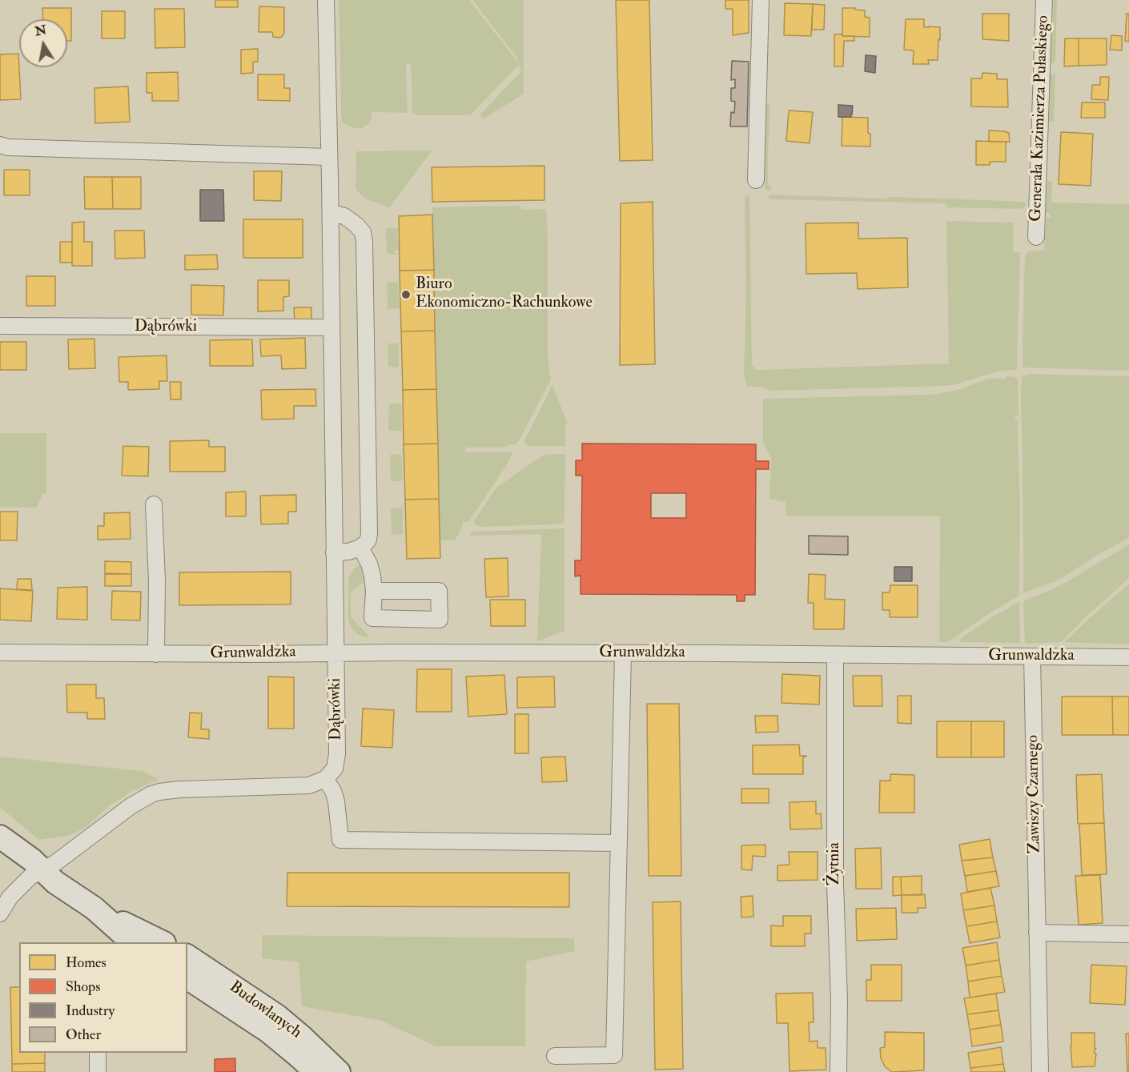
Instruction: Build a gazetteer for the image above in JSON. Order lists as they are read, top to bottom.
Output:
{
  "streets": {
    "main road": ["Budowlanych"],
    "street": [
      "Generała Kazimierza Pułaskiego",
      "Dąbrówki",
      "Grunwaldzka",
      "Zawiszy Czarnego",
      "Żytnia"
    ]
  },
  "crossings": [
    ["Dąbrówki", "Grunwaldzka"],
    ["Grunwaldzka", "Zawiszy Czarnego"],
    ["Grunwaldzka", "Żytnia"]
  ],
  "places": ["Biuro Ekonomiczno-Rachunkowe"],
  "legend": [
    "Homes",
    "Shops",
    "Industry",
    "Other"
  ],
  "north": "top"
}
